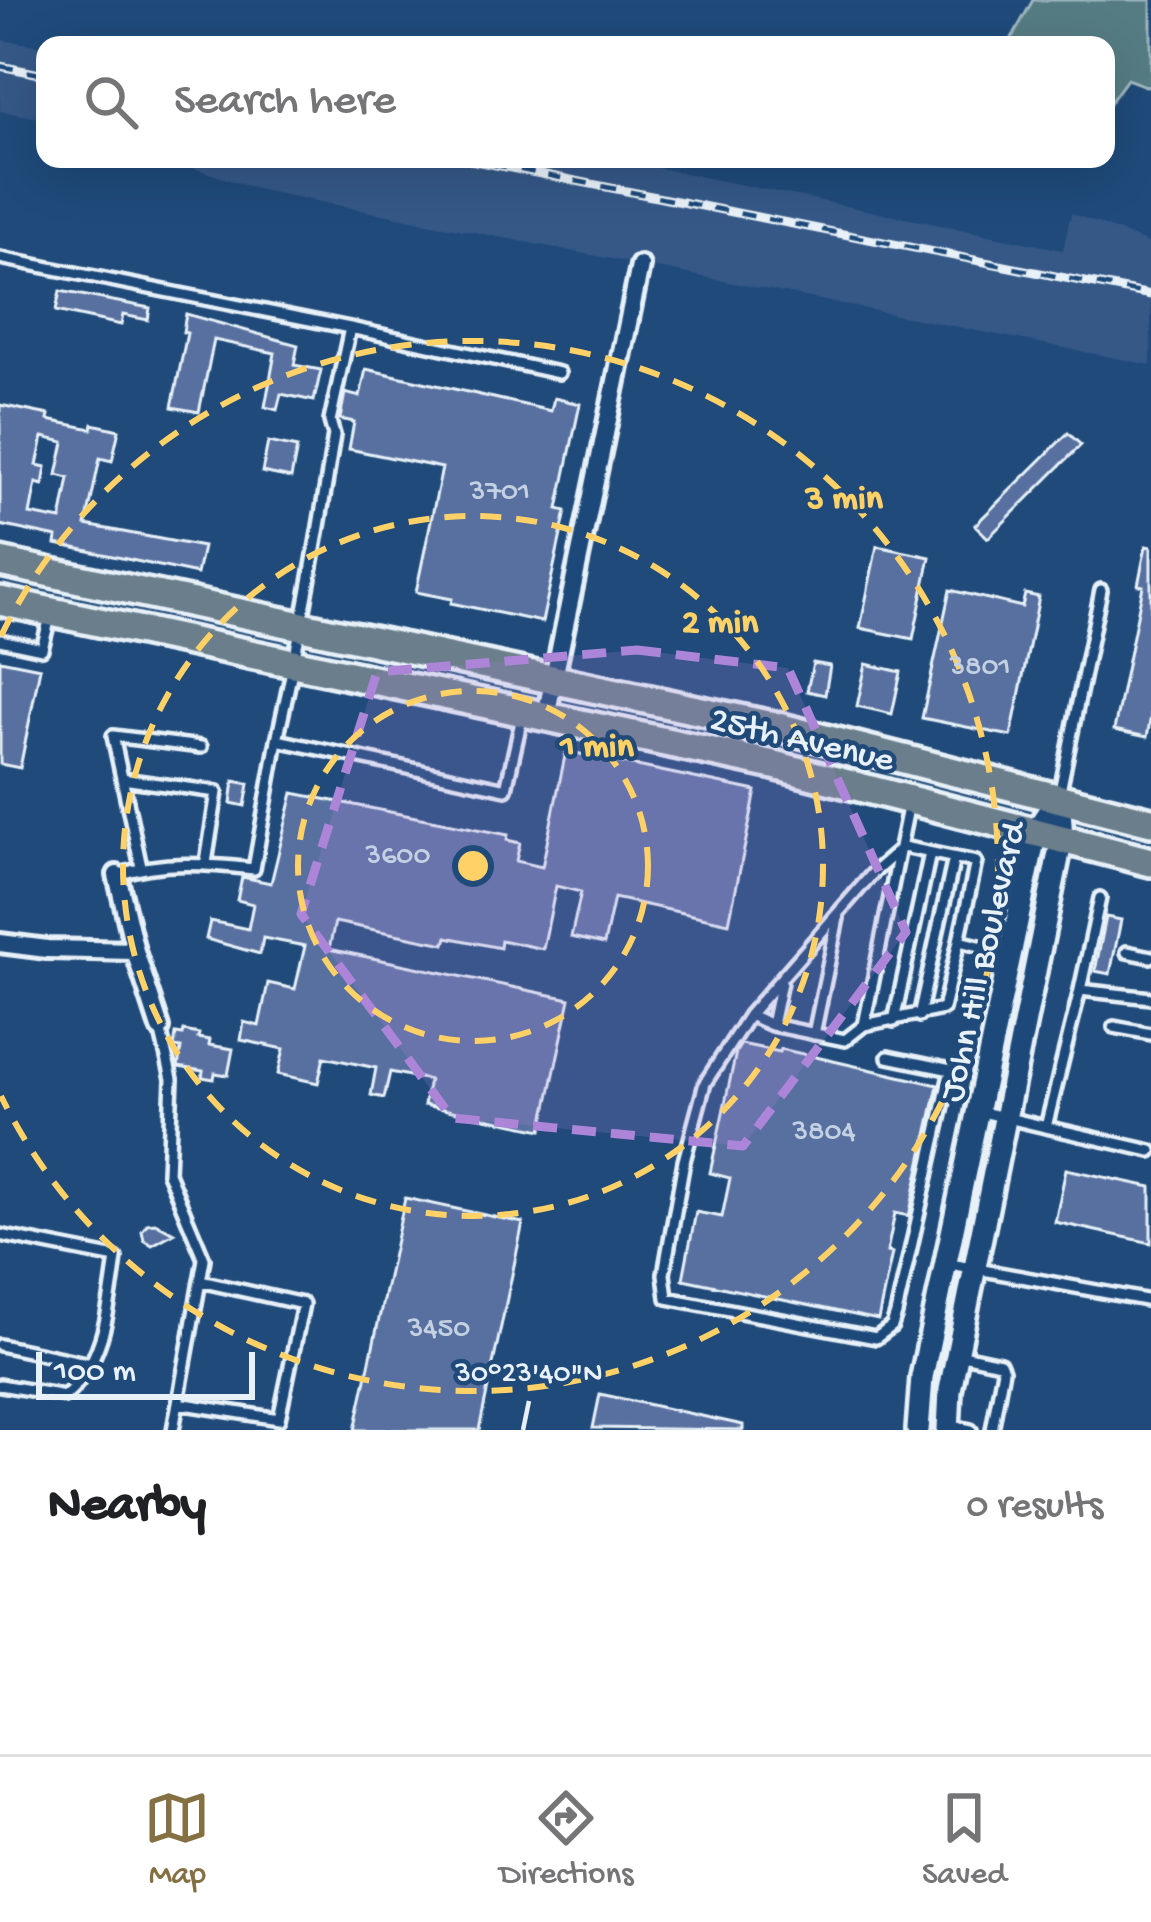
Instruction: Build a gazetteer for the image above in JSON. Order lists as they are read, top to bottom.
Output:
{
  "streets": {
    "main road": ["25th Avenue"],
    "street": ["John Hill Boulevard"]
  },
  "crossings": [
    ["25th Avenue", "John Hill Boulevard"]
  ],
  "house_numbers": [
    "3701",
    "3801",
    "3600",
    "3804",
    "3450"
  ],
  "scale_bar": "100 m",
  "page": {
    "search": "Search here",
    "scale": "100 m",
    "heading": ["Nearby", "0 results"],
    "nav": ["Map", "Directions", "Saved"]
  },
  "coordinates": ["30°23'40\"N"],
  "rings": ["3 min", "2 min", "1 min"]
}
